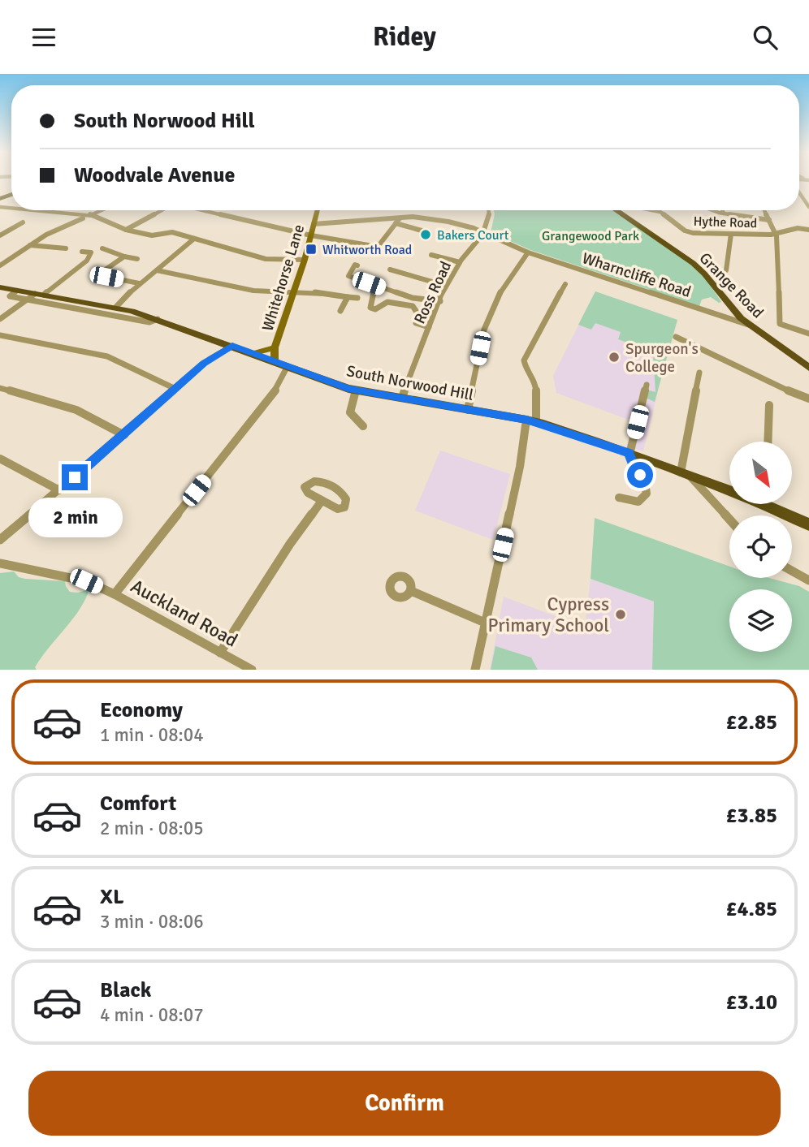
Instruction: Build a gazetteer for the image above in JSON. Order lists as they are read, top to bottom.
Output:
{
  "streets": {
    "main road": ["Whitehorse Lane", "Grange Road", "South Norwood Hill"],
    "street": [
      "Hythe Road",
      "Wharncliffe Road",
      "Ross Road",
      "Auckland Road"
    ]
  },
  "crossings": [
    ["Wharncliffe Road", "Whitehorse Lane"],
    ["Wharncliffe Road", "Grange Road"],
    ["Wharncliffe Road", "Ross Road"],
    ["Whitehorse Lane", "South Norwood Hill"],
    ["Ross Road", "South Norwood Hill"]
  ],
  "parks": ["Grangewood Park"],
  "places": {
    "other": ["Bakers Court", "Spurgeon's College", "Cypress Primary School"],
    "transit": ["Whitworth Road"]
  },
  "north": "bottom right",
  "page": {
    "header": "Ridey",
    "banner": ["South Norwood Hill", "Woodvale Avenue"],
    "bubble": "2 min",
    "list": [
      {
        "name": "Economy",
        "note": "1 min · 08:04",
        "value": "£2.85"
      },
      {
        "name": "Comfort",
        "note": "2 min · 08:05",
        "value": "£3.85"
      },
      {
        "name": "XL",
        "note": "3 min · 08:06",
        "value": "£4.85"
      },
      {
        "name": "Black",
        "note": "4 min · 08:07",
        "value": "£3.10"
      }
    ],
    "buttons": "Confirm"
  }
}
